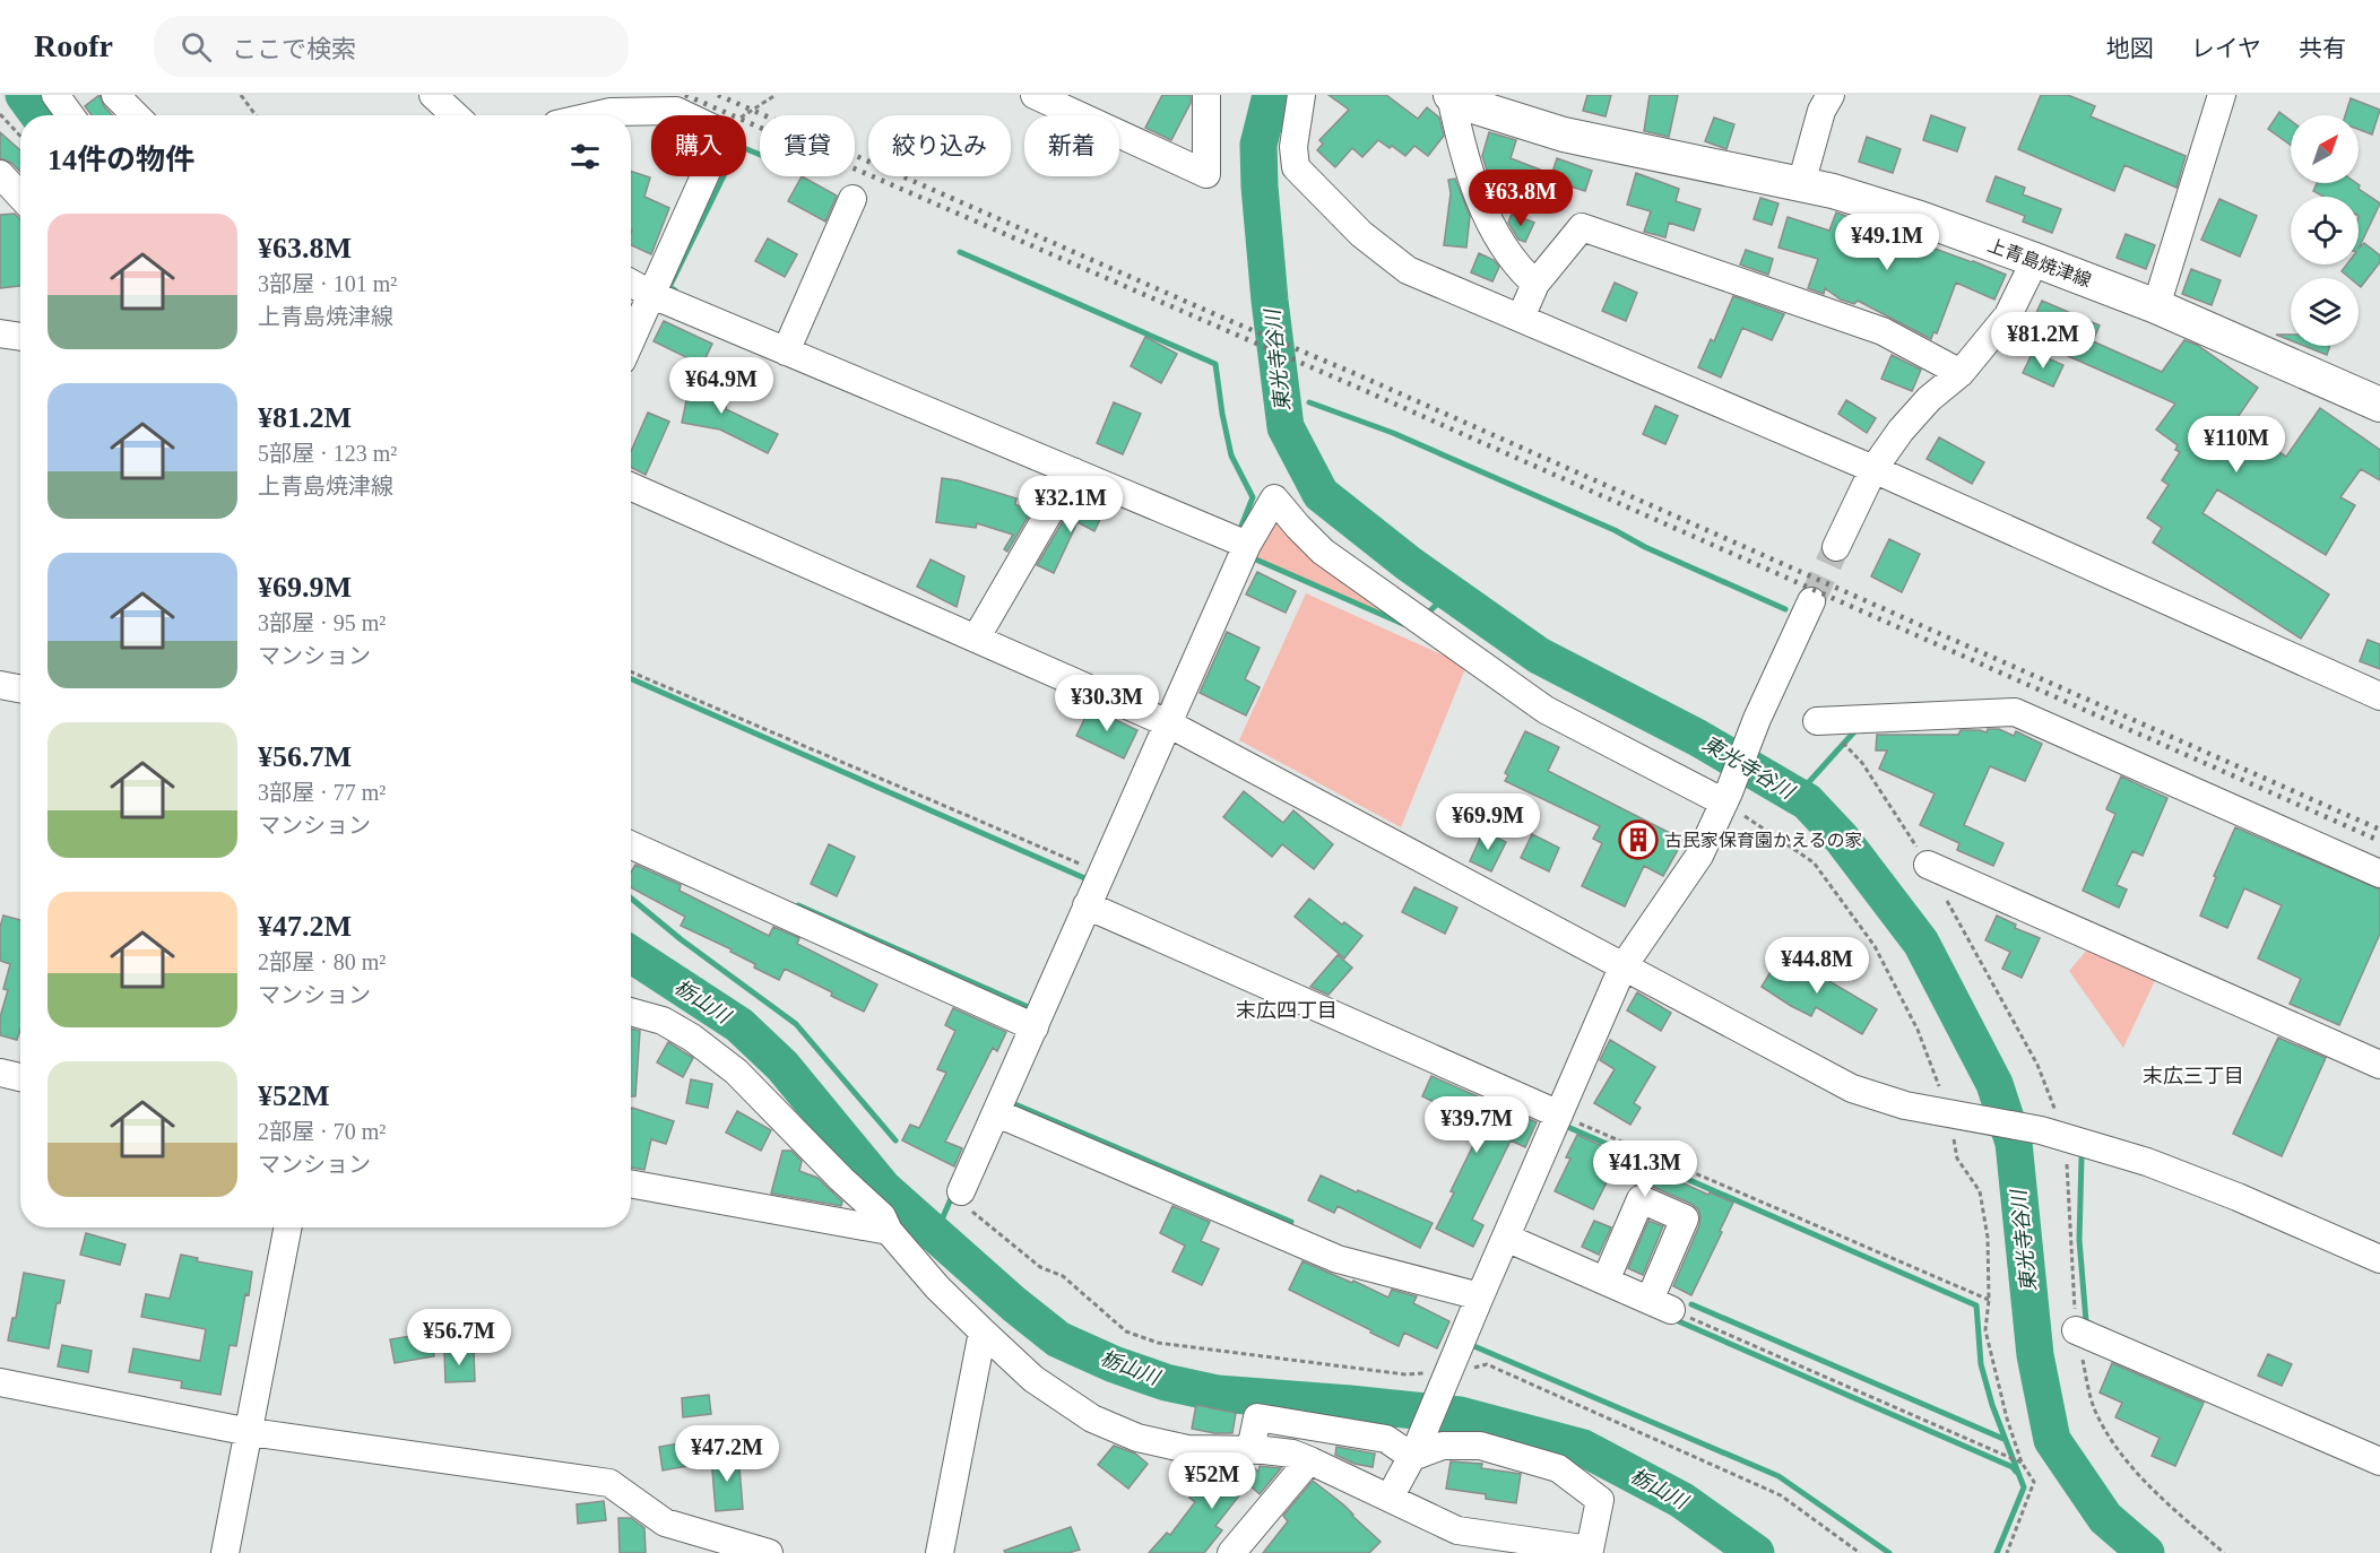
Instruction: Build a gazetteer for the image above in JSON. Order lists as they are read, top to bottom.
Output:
{
  "streets": {
    "main road": ["上青島焼津線"]
  },
  "districts": ["末広四丁目", "末広三丁目"],
  "water": ["東光寺谷川", "栃山川"],
  "places": {
    "building": ["古民家保育園かえるの家"]
  },
  "north": "top right",
  "page": {
    "header": "Roofr",
    "search": "ここで検索",
    "nav": ["地図", "レイヤ", "共有"],
    "chip": [
      "購入",
      "賃貸",
      "絞り込み",
      "新着"
    ],
    "heading": "14件の物件",
    "price": [
      "¥63.8M",
      "¥49.1M",
      "¥81.2M",
      "¥64.9M",
      "¥110M",
      "¥32.1M",
      "¥30.3M",
      "¥69.9M",
      "¥44.8M",
      "¥39.7M",
      "¥41.3M",
      "¥56.7M",
      "¥47.2M",
      "¥52M"
    ],
    "list": [
      {
        "name": "¥63.8M",
        "note": "3部屋 · 101 m² · 上青島焼津線"
      },
      {
        "name": "¥81.2M",
        "note": "5部屋 · 123 m² · 上青島焼津線"
      },
      {
        "name": "¥69.9M",
        "note": "3部屋 · 95 m² · マンション"
      },
      {
        "name": "¥56.7M",
        "note": "3部屋 · 77 m² · マンション"
      },
      {
        "name": "¥47.2M",
        "note": "2部屋 · 80 m² · マンション"
      },
      {
        "name": "¥52M",
        "note": "2部屋 · 70 m² · マンション"
      }
    ]
  }
}
